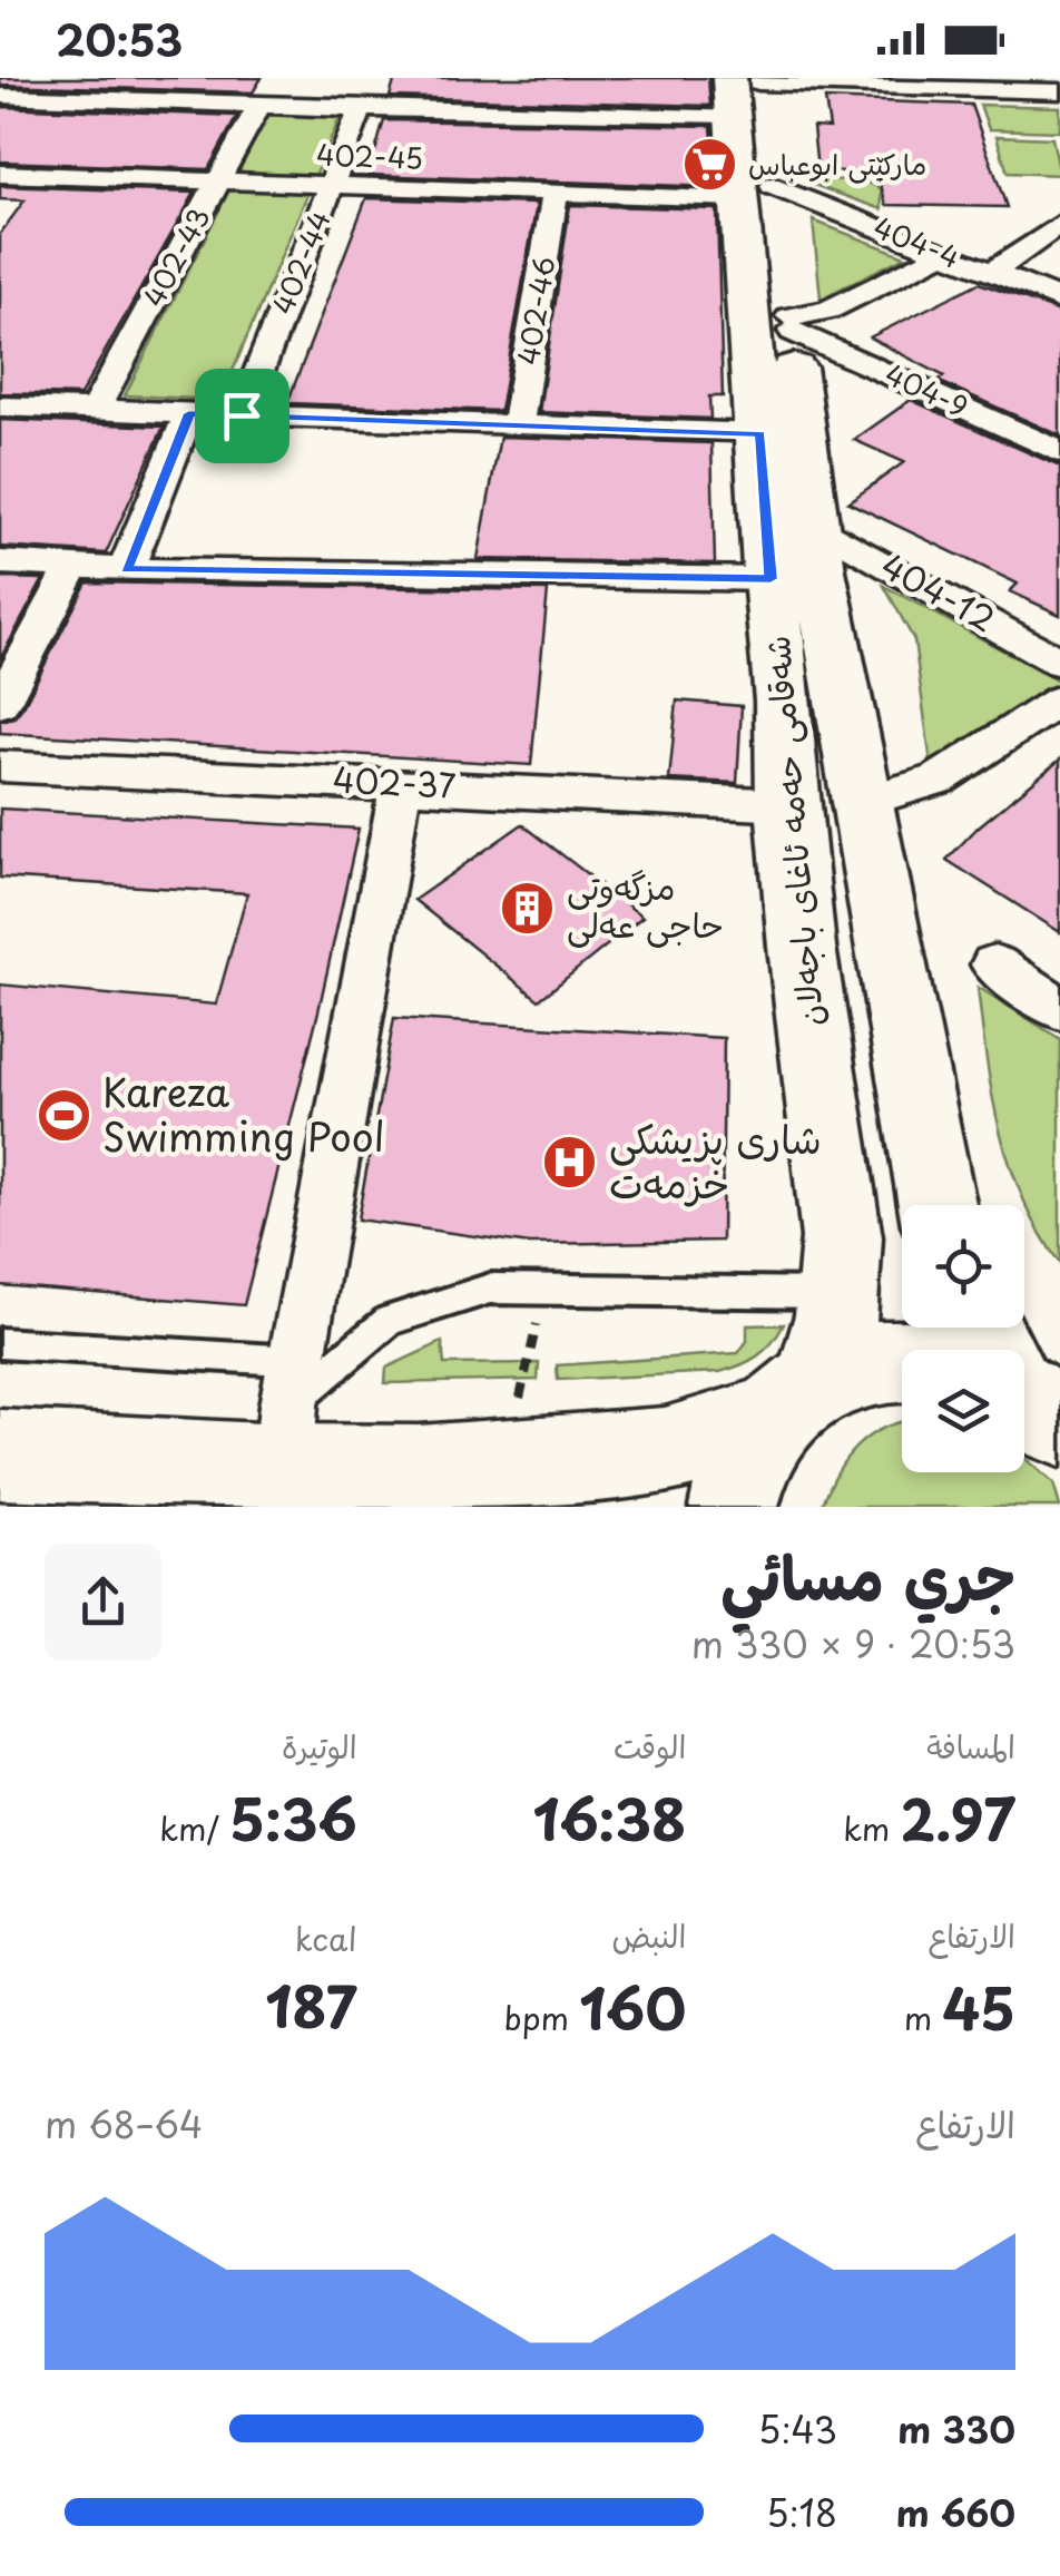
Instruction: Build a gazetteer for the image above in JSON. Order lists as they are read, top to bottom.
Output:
{
  "streets": {
    "main road": ["شەقامی حەمە ئاغای باجەلان"],
    "street": [
      "402-45",
      "404-4",
      "402-43",
      "402-44",
      "402-46",
      "404-9",
      "404-12",
      "402-37"
    ]
  },
  "crossings": [
    ["402-45", "404-4"],
    ["402-45", "402-43"],
    ["402-45", "402-44"],
    ["402-45", "402-46"],
    ["402-45", "شەقامی حەمە ئاغای باجەلان"],
    ["404-4", "شەقامی حەمە ئاغای باجەلان"],
    ["404-9", "شەقامی حەمە ئاغای باجەلان"],
    ["404-12", "شەقامی حەمە ئاغای باجەلان"],
    ["402-37", "شەقامی حەمە ئاغای باجەلان"]
  ],
  "places": {
    "supermarket": ["مارکێتی ابوعباس"],
    "building": ["مزگەوتی حاجی عەلی"],
    "sports": ["Kareza Swimming Pool"],
    "hospital": ["شاری پزیشکی خزمەت"]
  },
  "page": {
    "status": "20:53",
    "heading": ["جري مسائي", "20:53 · 9 × 330 m"],
    "stats": [
      ["المسافة", "2.97 km"],
      ["الوقت", "16:38"],
      ["الوتيرة", "5:36 /km"],
      ["الارتفاع", "45 m"],
      ["النبض", "160 bpm"],
      ["kcal", "187"]
    ],
    "chart": ["الارتفاع", "64–68 m"],
    "list": [
      {
        "name": "330 m",
        "note": "5:43"
      },
      {
        "name": "660 m",
        "note": "5:18"
      }
    ]
  }
}
